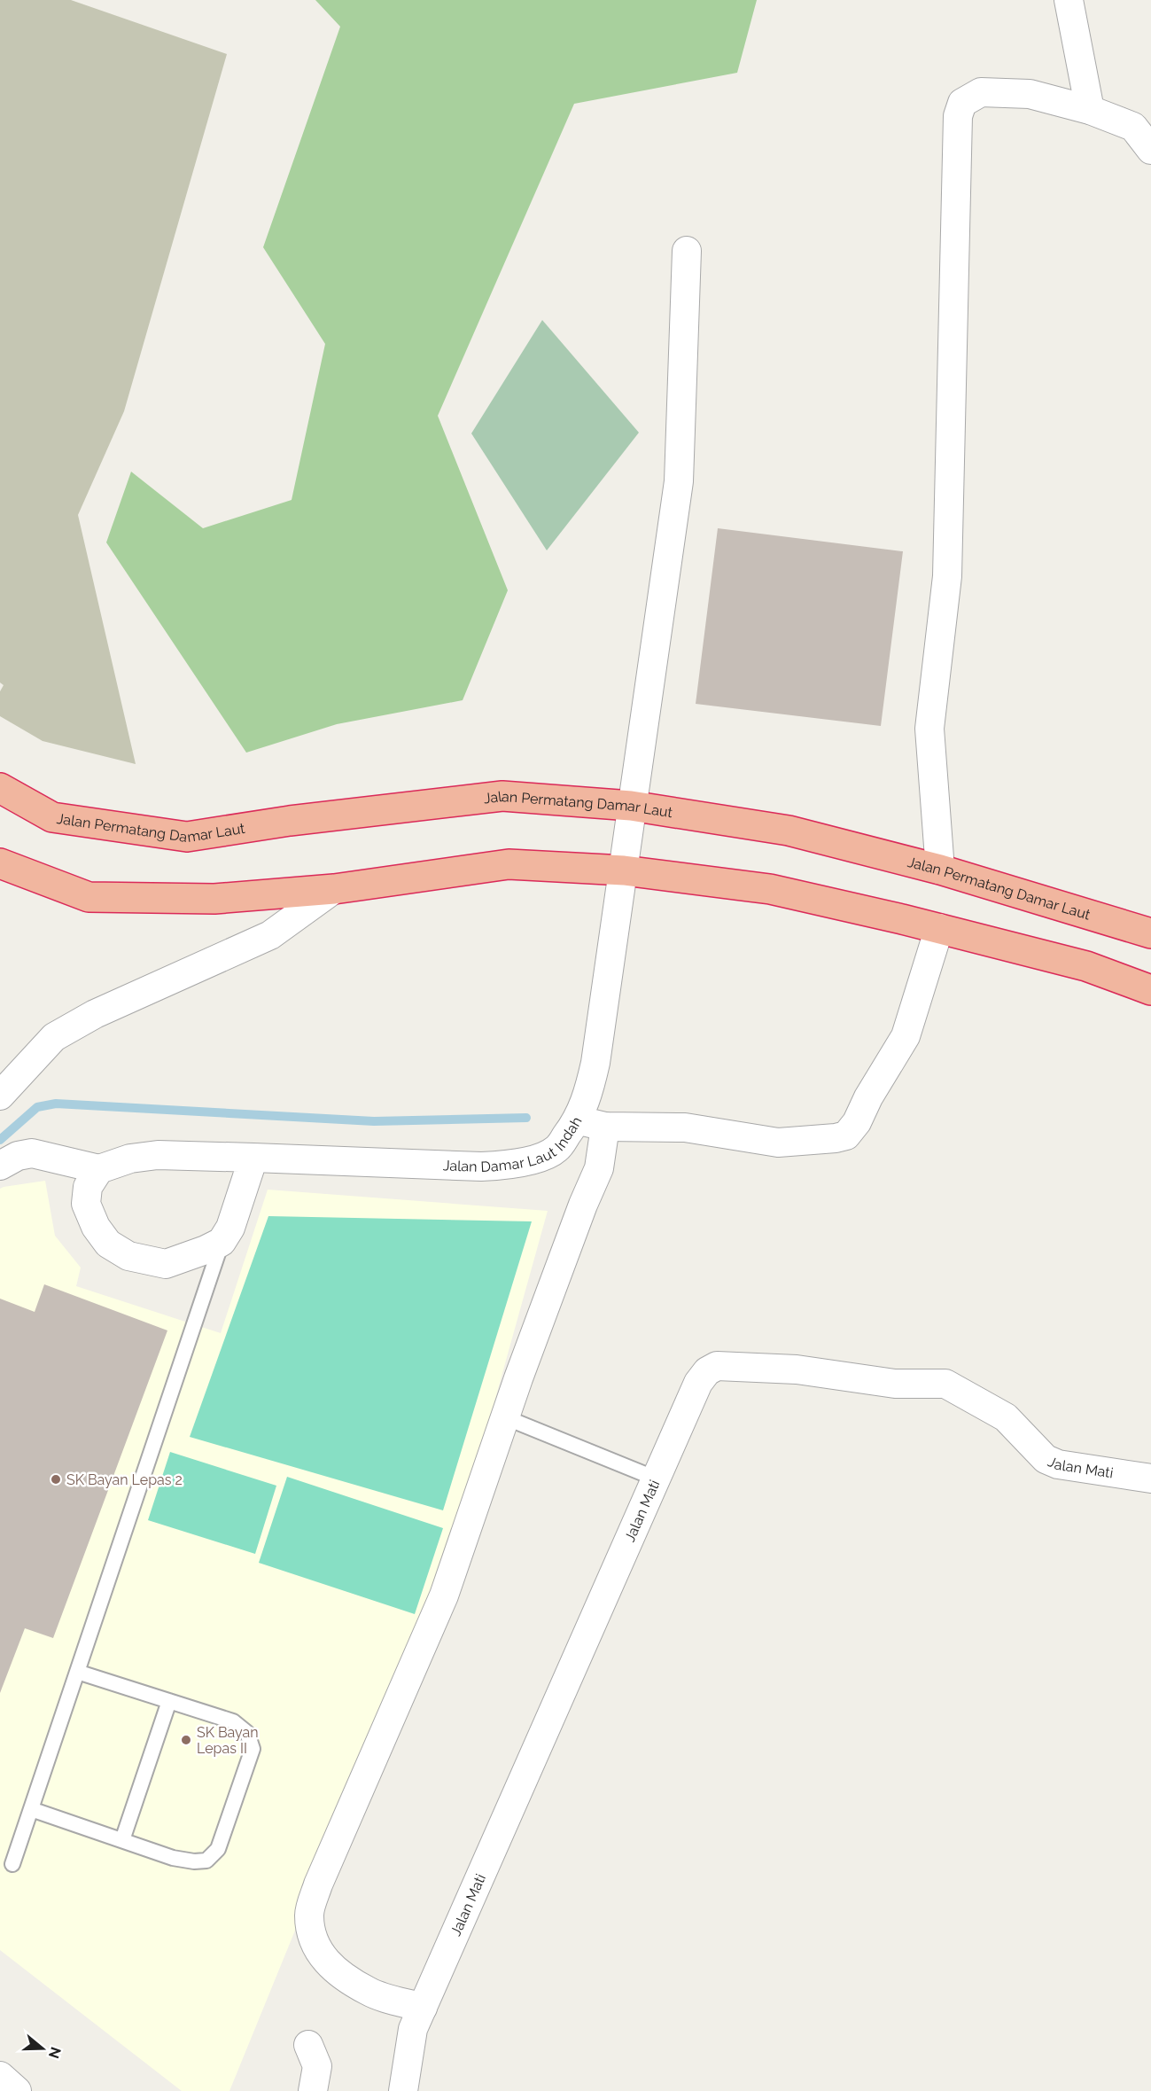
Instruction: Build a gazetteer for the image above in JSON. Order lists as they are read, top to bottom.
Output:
{
  "streets": {
    "highway": ["Jalan Permatang Damar Laut"],
    "street": ["Jalan Damar Laut Indah", "Jalan Mati"]
  },
  "crossings": [
    ["Jalan Permatang Damar Laut", "Jalan Damar Laut Indah"]
  ],
  "places": ["SK Bayan Lepas 2", "SK Bayan Lepas II"],
  "north": "right"
}
